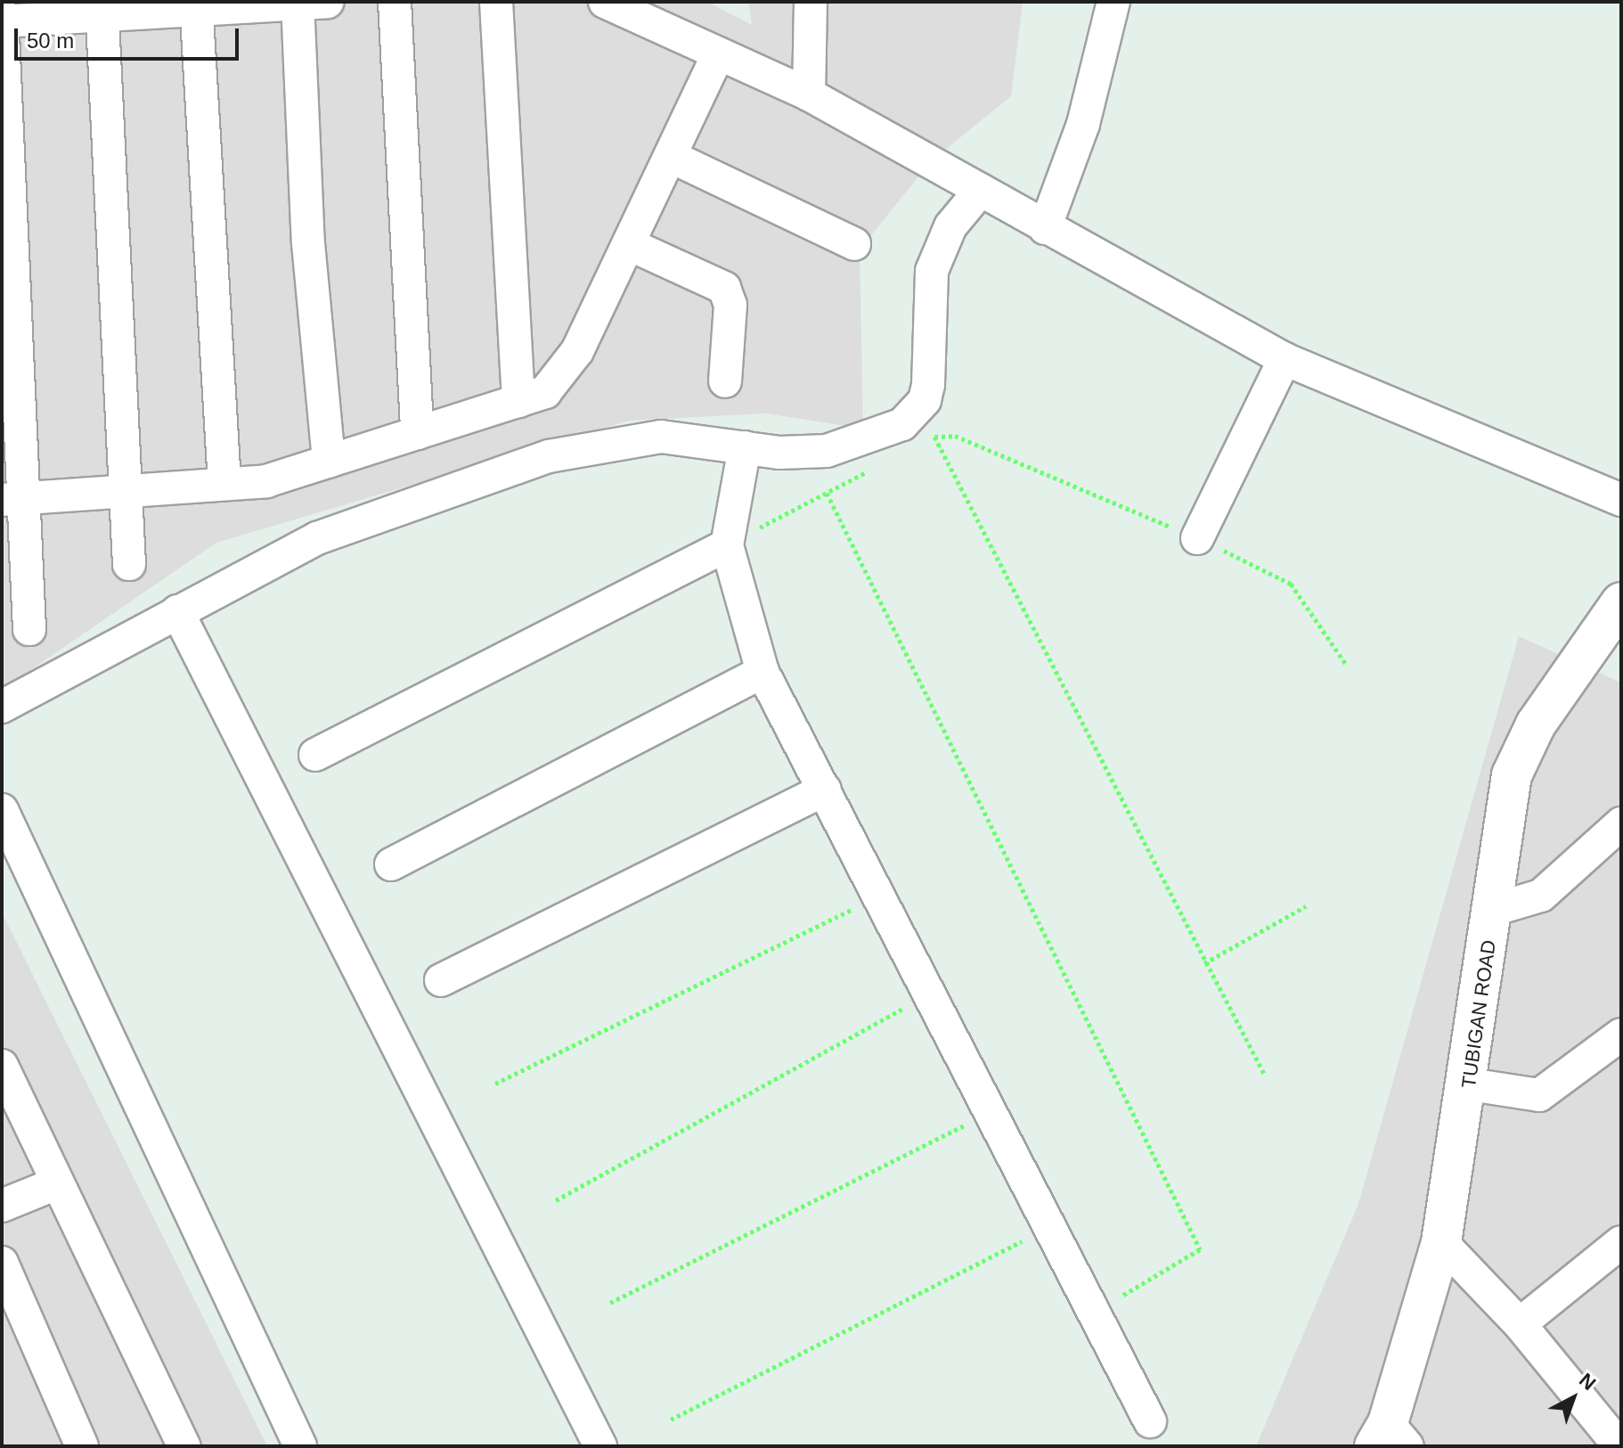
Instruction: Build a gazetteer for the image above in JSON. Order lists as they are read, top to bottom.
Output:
{
  "streets": {
    "street": ["TUBIGAN ROAD"]
  },
  "scale_bar": "50 m",
  "north": "top right"
}
